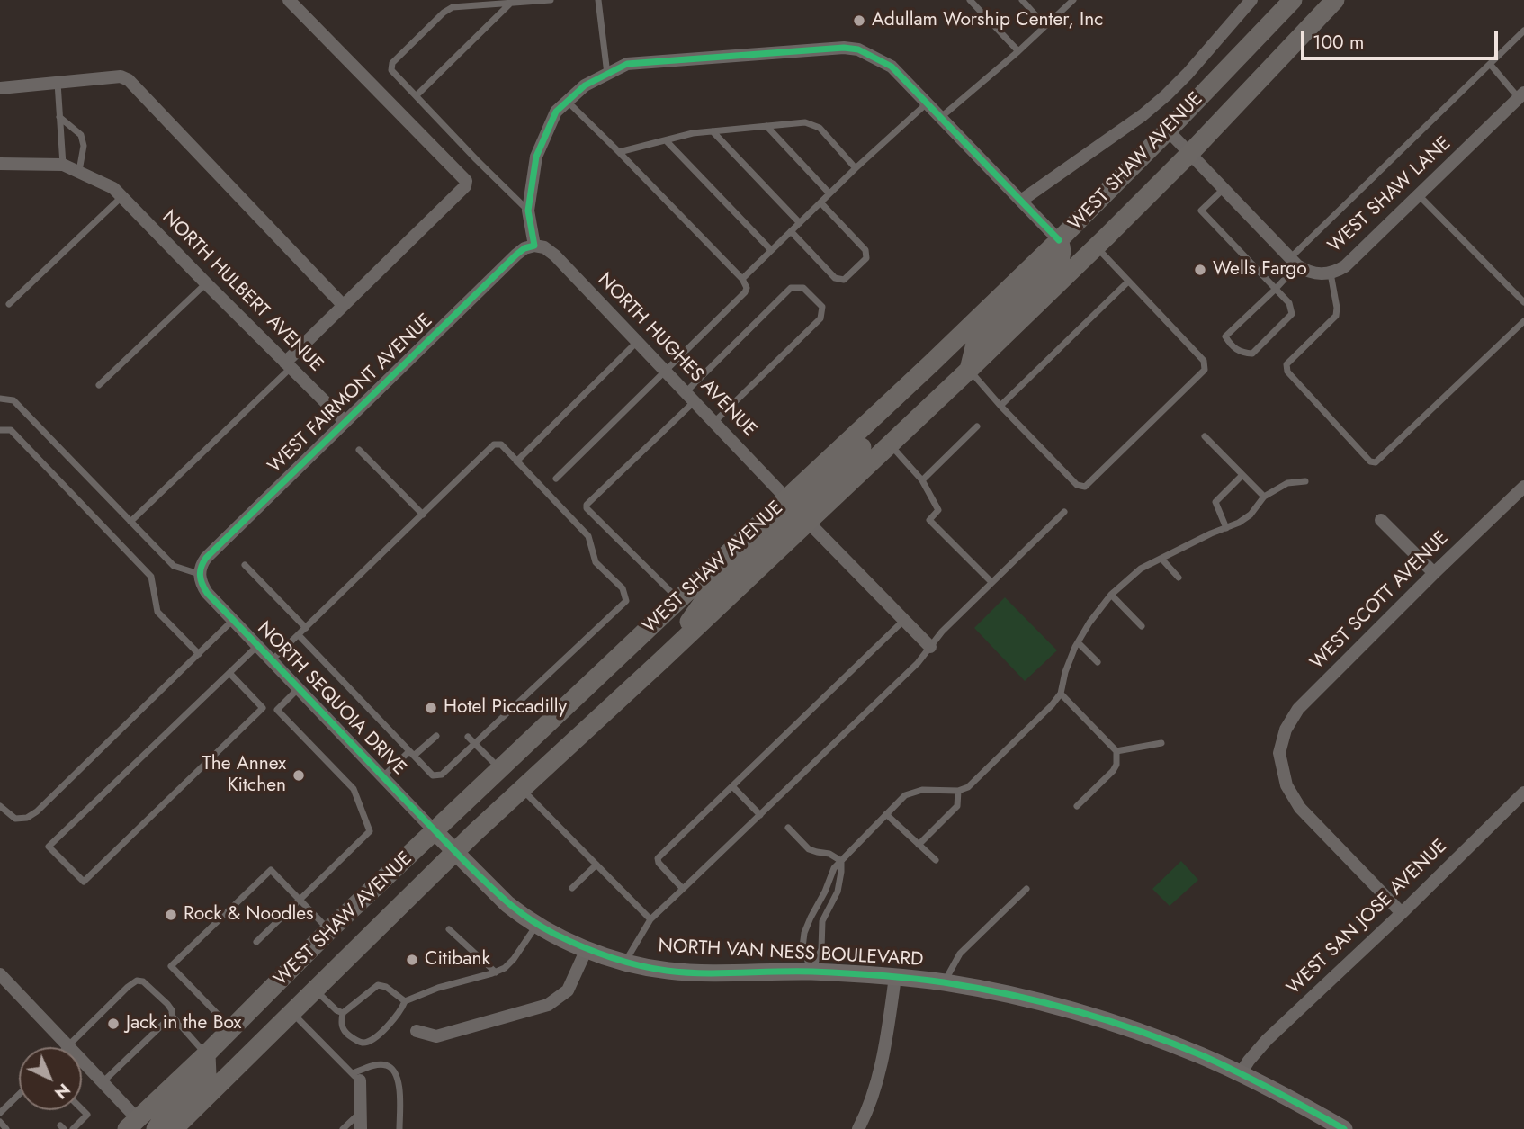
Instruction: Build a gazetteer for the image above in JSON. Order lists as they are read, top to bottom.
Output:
{
  "streets": {
    "main road": ["WEST SHAW AVENUE"],
    "street": [
      "WEST SHAW LANE",
      "NORTH HULBERT AVENUE",
      "NORTH HUGHES AVENUE",
      "WEST FAIRMONT AVENUE",
      "WEST SCOTT AVENUE",
      "NORTH SEQUOIA DRIVE",
      "WEST SAN JOSE AVENUE",
      "NORTH VAN NESS BOULEVARD"
    ]
  },
  "crossings": [
    ["WEST SHAW AVENUE", "NORTH HUGHES AVENUE"],
    ["WEST SHAW AVENUE", "NORTH SEQUOIA DRIVE"],
    ["WEST SHAW AVENUE", "NORTH VAN NESS BOULEVARD"],
    ["NORTH HULBERT AVENUE", "WEST FAIRMONT AVENUE"],
    ["NORTH HUGHES AVENUE", "WEST FAIRMONT AVENUE"],
    ["WEST FAIRMONT AVENUE", "NORTH SEQUOIA DRIVE"],
    ["WEST SCOTT AVENUE", "WEST SAN JOSE AVENUE"],
    ["NORTH SEQUOIA DRIVE", "NORTH VAN NESS BOULEVARD"],
    ["WEST SAN JOSE AVENUE", "NORTH VAN NESS BOULEVARD"]
  ],
  "places": [
    "Adullam Worship Center, Inc",
    "Wells Fargo",
    "Hotel Piccadilly",
    "The Annex Kitchen",
    "Rock & Noodles",
    "Citibank",
    "Jack in the Box"
  ],
  "scale_bar": "100 m",
  "north": "bottom right"
}
